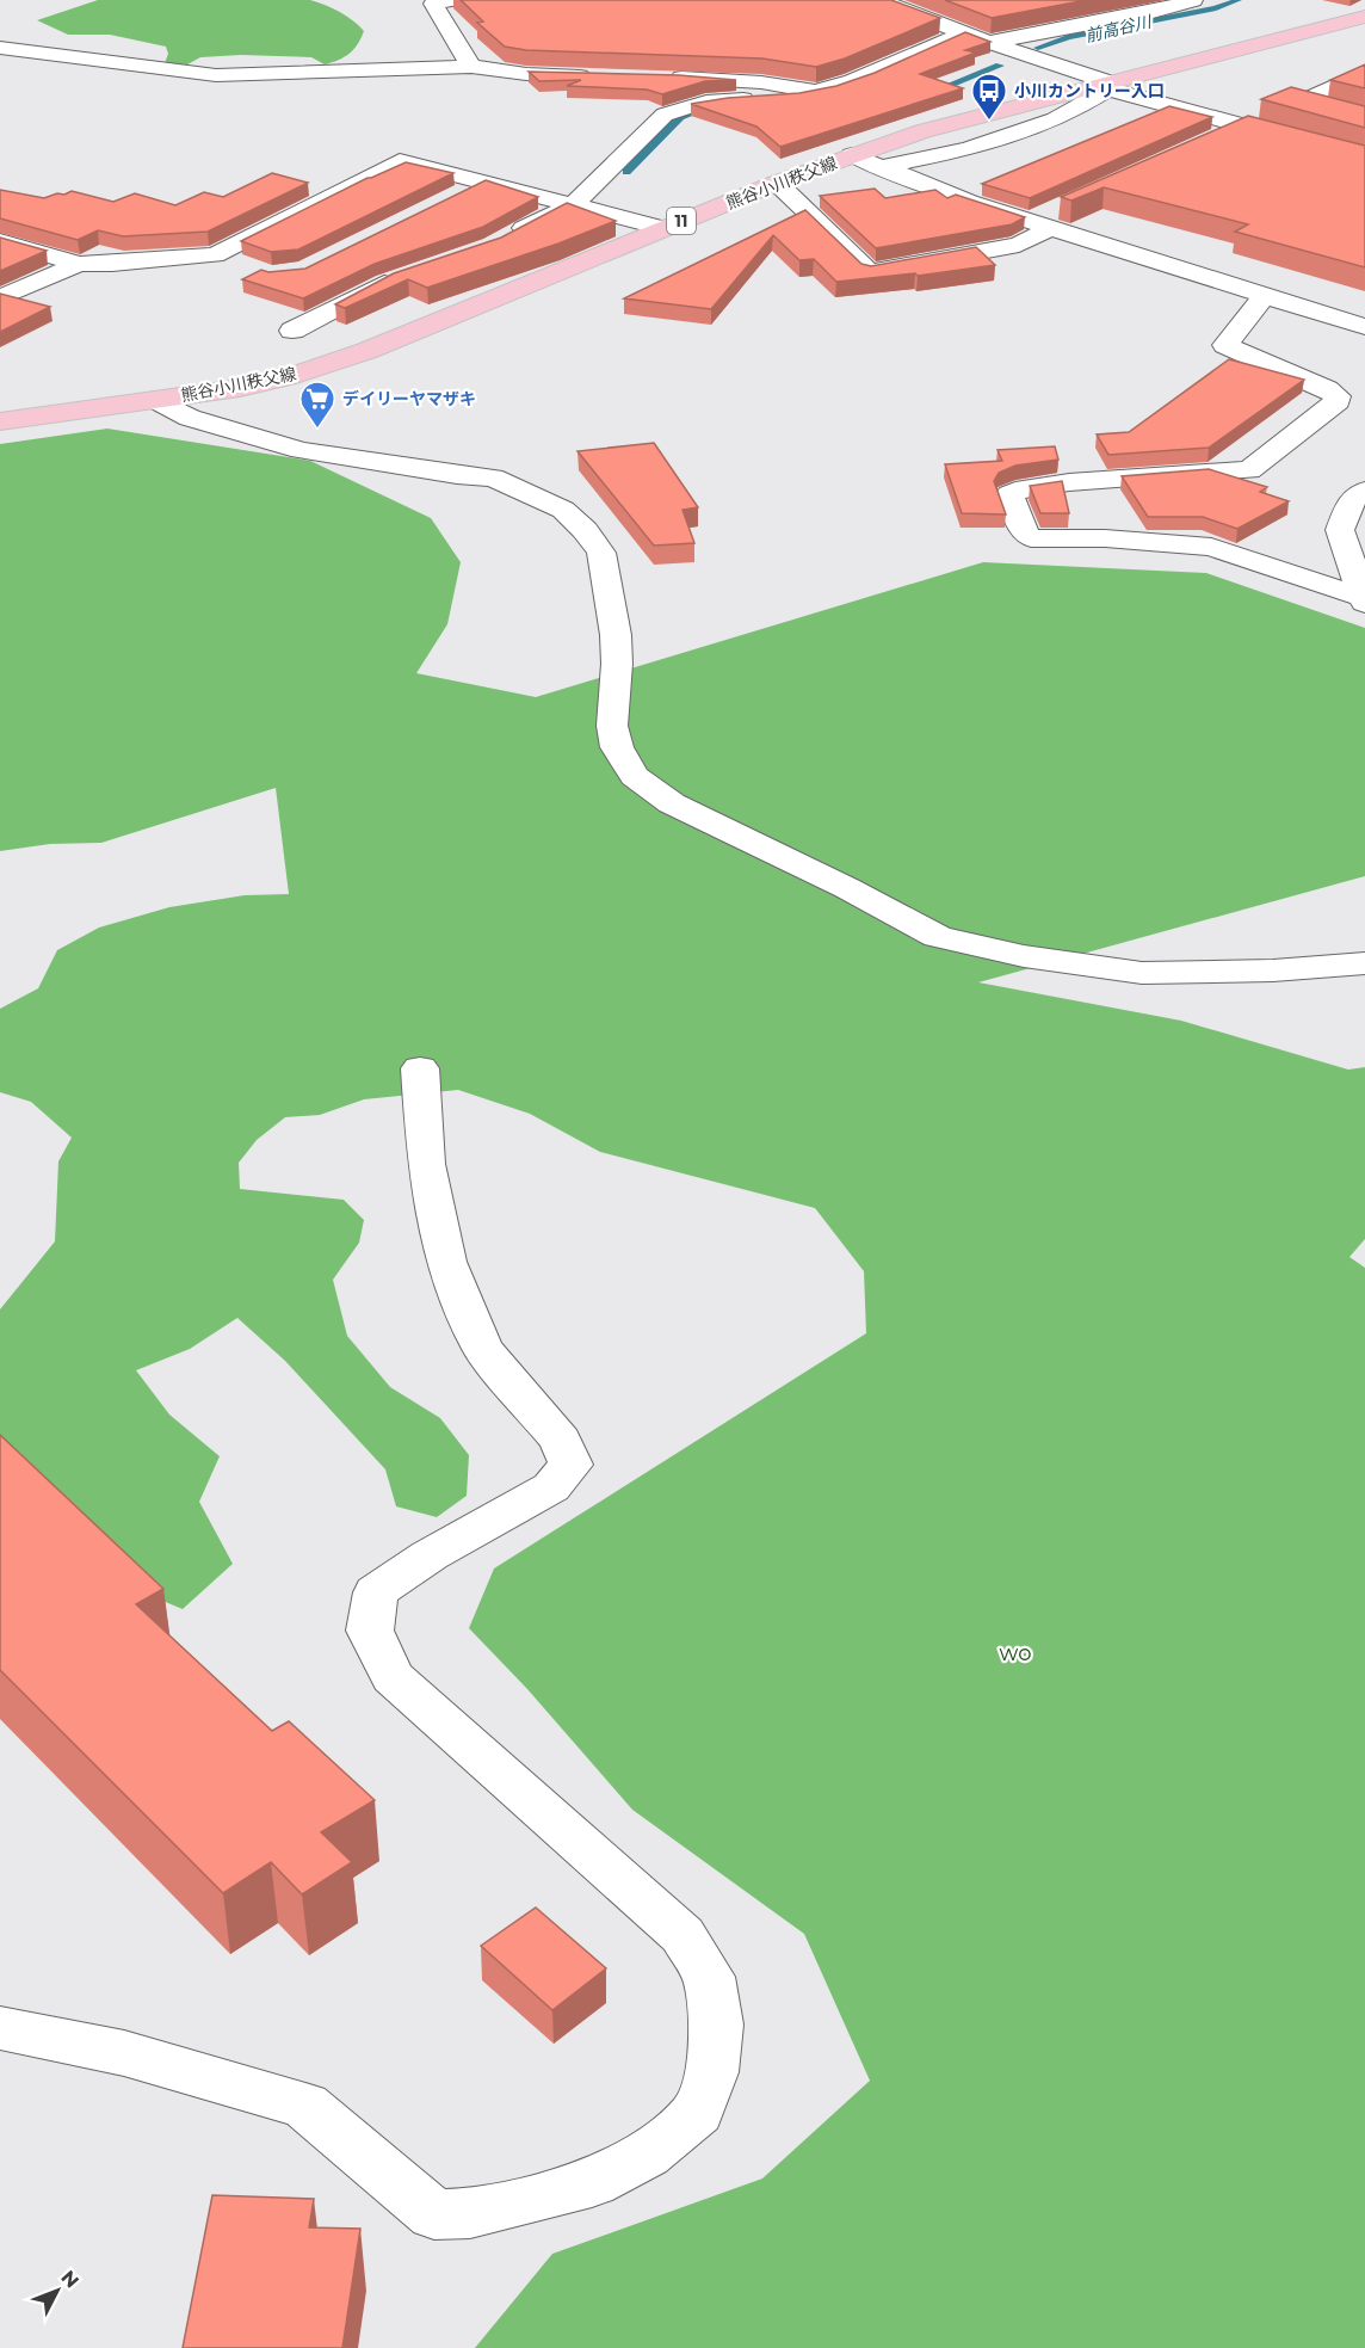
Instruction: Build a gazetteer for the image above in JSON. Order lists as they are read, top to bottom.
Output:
{
  "streets": {
    "main road": ["熊谷小川秩父線", "11"]
  },
  "water": ["前高谷川"],
  "parks": ["wo"],
  "places": {
    "bus stop": ["小川カントリー入口"],
    "supermarket": ["デイリーヤマザキ"]
  },
  "north": "top right"
}
